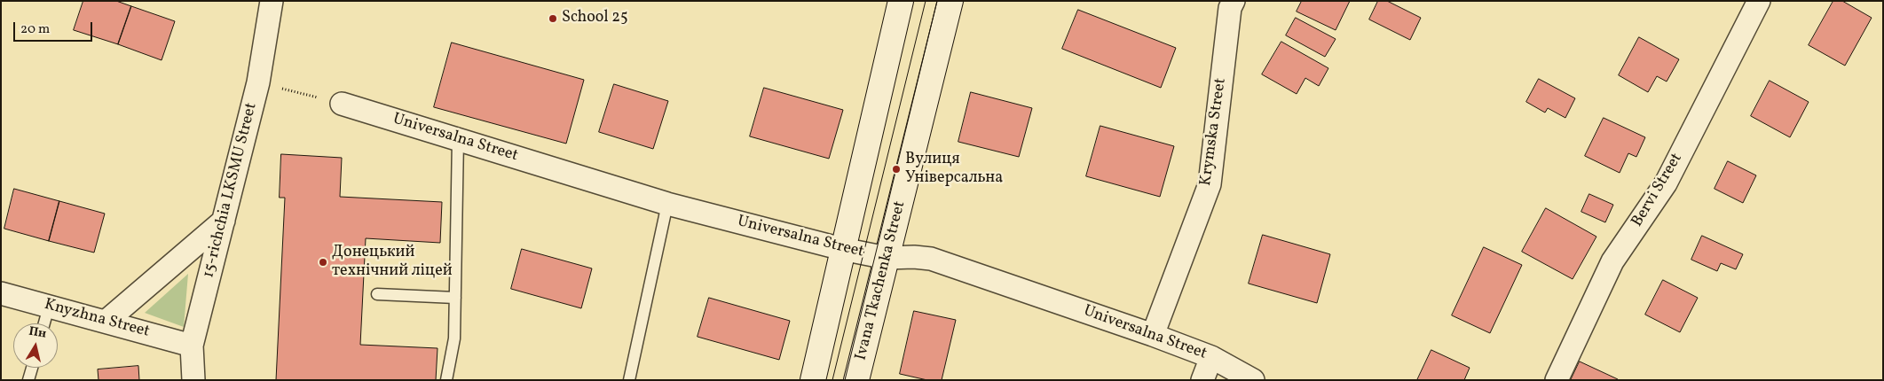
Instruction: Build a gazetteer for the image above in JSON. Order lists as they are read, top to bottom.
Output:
{
  "streets": {
    "main road": ["Ivana Tkachenka Street"],
    "street": [
      "Krymska Street",
      "Universalna Street",
      "15-richchia LKSMU Street",
      "Bervi Street",
      "Knyzhna Street"
    ]
  },
  "crossings": [
    ["Krymska Street", "Universalna Street"],
    ["Universalna Street", "Ivana Tkachenka Street"],
    ["15-richchia LKSMU Street", "Knyzhna Street"]
  ],
  "places": ["School 25", "Вулиця Універсальна", "Донецький технічний ліцей"],
  "scale_bar": "20 m",
  "north": "top"
}
